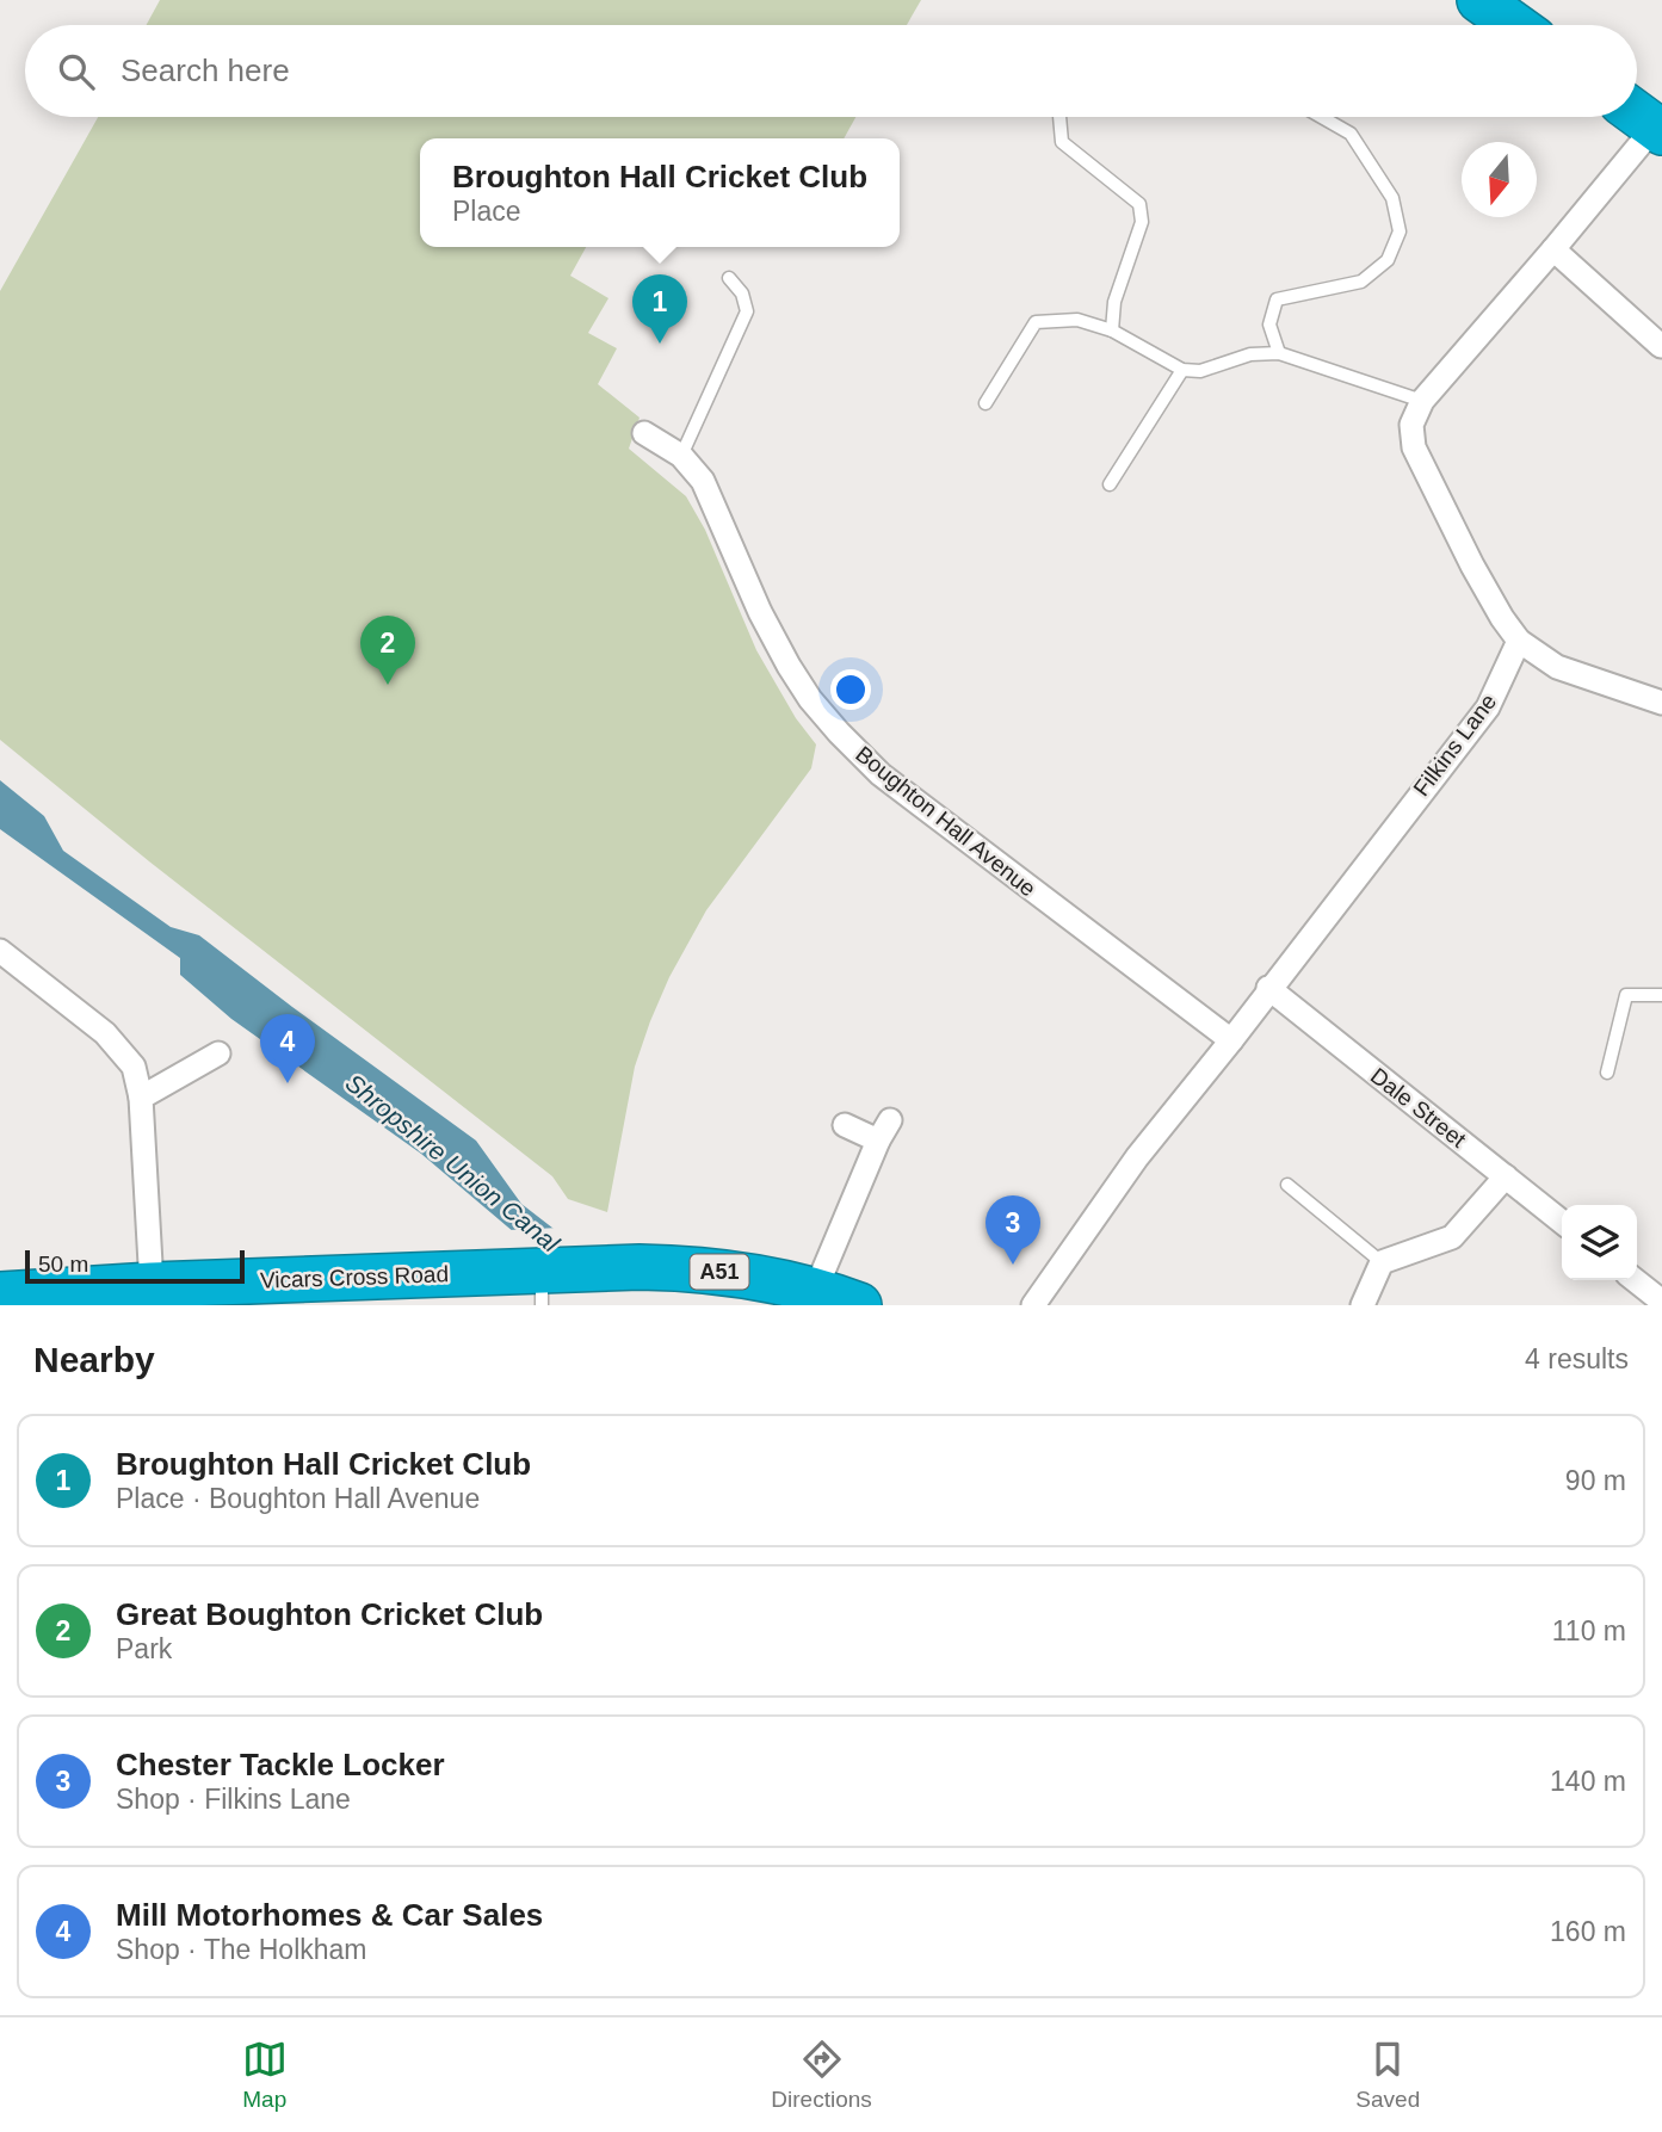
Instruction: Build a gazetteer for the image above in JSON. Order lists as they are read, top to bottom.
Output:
{
  "streets": {
    "highway": ["A51", "Vicars Cross Road"],
    "street": ["Filkins Lane", "Boughton Hall Avenue", "Dale Street"]
  },
  "crossings": [
    ["Filkins Lane", "Boughton Hall Avenue"],
    ["Filkins Lane", "Dale Street"],
    ["A51", "Vicars Cross Road"]
  ],
  "water": ["Shropshire Union Canal"],
  "scale_bar": "50 m",
  "north": "bottom",
  "page": {
    "search": "Search here",
    "popup": ["Broughton Hall Cricket Club", "Place"],
    "pins": [
      "1",
      "2",
      "4",
      "3"
    ],
    "scale": "50 m",
    "heading": ["Nearby", "4 results"],
    "list": [
      {
        "mark": "1",
        "name": "Broughton Hall Cricket Club",
        "note": "Place · Boughton Hall Avenue",
        "value": "90 m"
      },
      {
        "mark": "2",
        "name": "Great Boughton Cricket Club",
        "note": "Park",
        "value": "110 m"
      },
      {
        "mark": "3",
        "name": "Chester Tackle Locker",
        "note": "Shop · Filkins Lane",
        "value": "140 m"
      },
      {
        "mark": "4",
        "name": "Mill Motorhomes & Car Sales",
        "note": "Shop · The Holkham",
        "value": "160 m"
      }
    ],
    "nav": ["Map", "Directions", "Saved"]
  }
}
